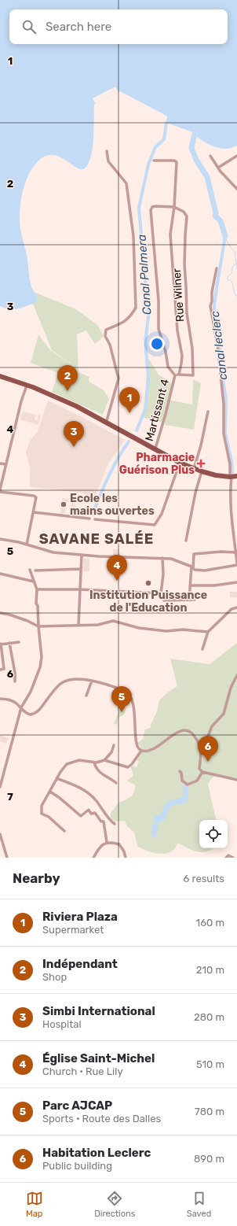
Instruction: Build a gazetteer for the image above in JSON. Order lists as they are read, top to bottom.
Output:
{
  "streets": {
    "street": ["Rue Wilner", "Martissant 4"]
  },
  "districts": ["SAVANE SALÉE"],
  "water": ["Canal Palmera", "canal leclerc"],
  "places": {
    "health": ["Pharmacie Guérison Plus"],
    "other": ["Ecole les mains ouvertes", "Institution Puissance de l'Education"]
  },
  "page": {
    "search": "Search here",
    "pins": [
      "2",
      "1",
      "3",
      "4",
      "5",
      "6"
    ],
    "heading": ["Nearby", "6 results"],
    "list": [
      {
        "mark": "1",
        "name": "Riviera Plaza",
        "note": "Supermarket",
        "value": "160 m"
      },
      {
        "mark": "2",
        "name": "Indépendant",
        "note": "Shop",
        "value": "210 m"
      },
      {
        "mark": "3",
        "name": "Simbi International",
        "note": "Hospital",
        "value": "280 m"
      },
      {
        "mark": "4",
        "name": "Église Saint-Michel",
        "note": "Church · Rue Lily",
        "value": "510 m"
      },
      {
        "mark": "5",
        "name": "Parc AJCAP",
        "note": "Sports · Route des Dalles",
        "value": "780 m"
      },
      {
        "mark": "6",
        "name": "Habitation Leclerc",
        "note": "Public building",
        "value": "890 m"
      }
    ],
    "nav": ["Map", "Directions", "Saved"]
  },
  "grid": {
    "rows": [
      "1",
      "2",
      "3",
      "4",
      "5",
      "6",
      "7"
    ]
  }
}
